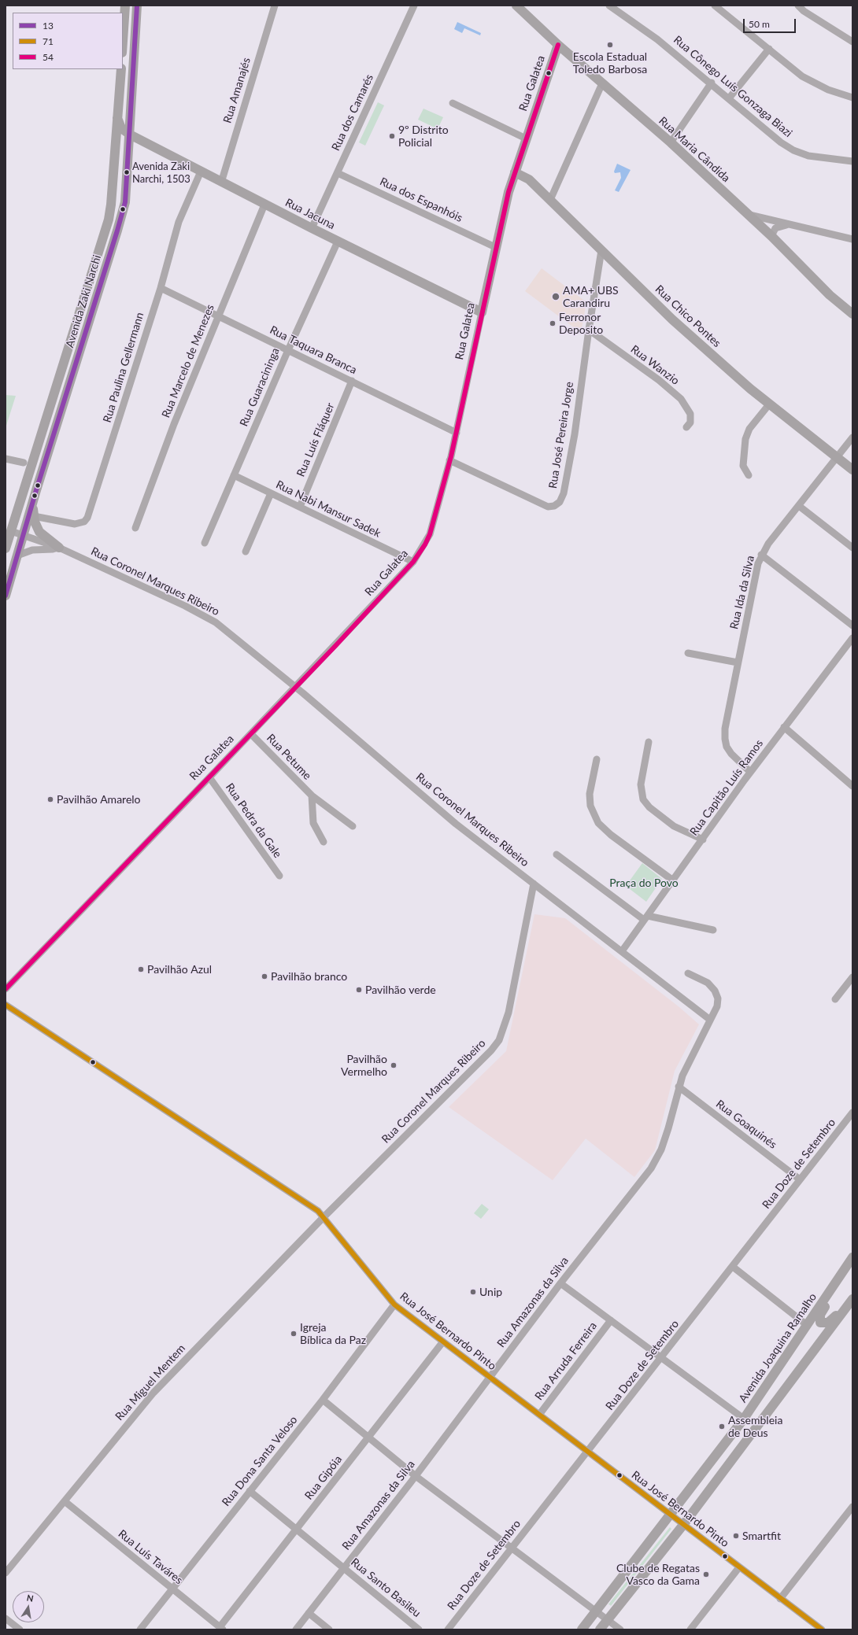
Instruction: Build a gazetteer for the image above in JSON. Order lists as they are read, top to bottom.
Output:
{
  "streets": {
    "main road": [
      "Rua Galatea",
      "Rua Maria Cândida",
      "Rua Jacuna",
      "Avenida Zaki Narchi",
      "Rua Chico Pontes",
      "Avenida Joaquina Ramalho"
    ],
    "street": [
      "Rua Cônego Luís Gonzaga Biazi",
      "Rua Amanajés",
      "Rua dos Camarés",
      "Rua dos Espanhóis",
      "Rua Taquara Branca",
      "Rua Marcelo de Menezes",
      "Rua Wanzio",
      "Rua Paulina Gellermann",
      "Rua Guaracininga",
      "Rua José Pereira Jorge",
      "Rua Luís Fláquer",
      "Rua Nabi Mansur Sadek",
      "Rua Coronel Marques Ribeiro",
      "Rua Ida da Silva",
      "Rua Petume",
      "Rua Capitão Luís Ramos",
      "Rua Pedra da Gale",
      "Rua Goaquinés",
      "Rua Doze de Setembro",
      "Rua Amazonas da Silva",
      "Rua José Bernardo Pinto",
      "Rua Arruda Ferreira",
      "Rua Miguel Mentem",
      "Rua Dona Santa Veloso",
      "Rua Gipóia",
      "Rua Luís Taváres",
      "Rua Santo Basileu"
    ]
  },
  "crossings": [
    ["Rua Galatea", "Rua Maria Cândida"],
    ["Rua Galatea", "Rua dos Espanhóis"],
    ["Rua Galatea", "Rua Jacuna"],
    ["Rua Galatea", "Rua Chico Pontes"],
    ["Rua Galatea", "Rua Taquara Branca"],
    ["Rua Galatea", "Rua José Pereira Jorge"],
    ["Rua Galatea", "Rua Nabi Mansur Sadek"],
    ["Rua Galatea", "Rua Coronel Marques Ribeiro"],
    ["Rua Galatea", "Rua Petume"],
    ["Rua Galatea", "Rua Pedra da Gale"],
    ["Rua Amanajés", "Rua Jacuna"],
    ["Rua dos Camarés", "Rua dos Espanhóis"],
    ["Rua dos Camarés", "Rua Jacuna"],
    ["Rua Jacuna", "Avenida Zaki Narchi"],
    ["Rua Jacuna", "Rua Marcelo de Menezes"],
    ["Rua Jacuna", "Rua Paulina Gellermann"],
    ["Rua Jacuna", "Rua Guaracininga"],
    ["Avenida Zaki Narchi", "Rua Coronel Marques Ribeiro"],
    ["Rua Chico Pontes", "Rua José Pereira Jorge"],
    ["Rua Chico Pontes", "Rua Ida da Silva"],
    ["Rua Taquara Branca", "Rua Marcelo de Menezes"],
    ["Rua Taquara Branca", "Rua Paulina Gellermann"],
    ["Rua Taquara Branca", "Rua Guaracininga"],
    ["Rua Taquara Branca", "Rua Luís Fláquer"],
    ["Rua Wanzio", "Rua José Pereira Jorge"],
    ["Rua Guaracininga", "Rua Nabi Mansur Sadek"],
    ["Rua Luís Fláquer", "Rua Nabi Mansur Sadek"],
    ["Rua Coronel Marques Ribeiro", "Rua José Bernardo Pinto"],
    ["Rua Coronel Marques Ribeiro", "Rua Miguel Mentem"],
    ["Rua Ida da Silva", "Rua Capitão Luís Ramos"],
    ["Rua Goaquinés", "Rua Doze de Setembro"],
    ["Rua Goaquinés", "Rua Amazonas da Silva"],
    ["Rua Doze de Setembro", "Rua José Bernardo Pinto"],
    ["Rua Amazonas da Silva", "Rua José Bernardo Pinto"],
    ["Rua Amazonas da Silva", "Rua Santo Basileu"],
    ["Rua José Bernardo Pinto", "Avenida Joaquina Ramalho"],
    ["Rua José Bernardo Pinto", "Rua Arruda Ferreira"],
    ["Rua José Bernardo Pinto", "Rua Miguel Mentem"],
    ["Rua José Bernardo Pinto", "Rua Dona Santa Veloso"],
    ["Rua José Bernardo Pinto", "Rua Gipóia"],
    ["Rua Miguel Mentem", "Rua Luís Taváres"],
    ["Rua Dona Santa Veloso", "Rua Luís Taváres"],
    ["Rua Dona Santa Veloso", "Rua Santo Basileu"],
    ["Rua Gipóia", "Rua Luís Taváres"],
    ["Rua Gipóia", "Rua Santo Basileu"]
  ],
  "parks": ["Praça do Povo"],
  "places": [
    "Escola Estadual Toledo Barbosa",
    "9º Distrito Policial",
    "Avenida Zaki Narchi, 1503",
    "AMA+ UBS Carandiru",
    "Ferronor Deposito",
    "Pavilhão Amarelo",
    "Pavilhão Azul",
    "Pavilhão branco",
    "Pavilhão verde",
    "Pavilhão Vermelho",
    "Unip",
    "Igreja Bíblica da Paz",
    "Assembleia de Deus",
    "Smartfit",
    "Clube de Regatas Vasco da Gama"
  ],
  "lines": ["transit line 13", "transit line 54", "transit line 71"],
  "legend": ["13", "71", "54"],
  "scale_bar": "50 m",
  "north": "top"
}
